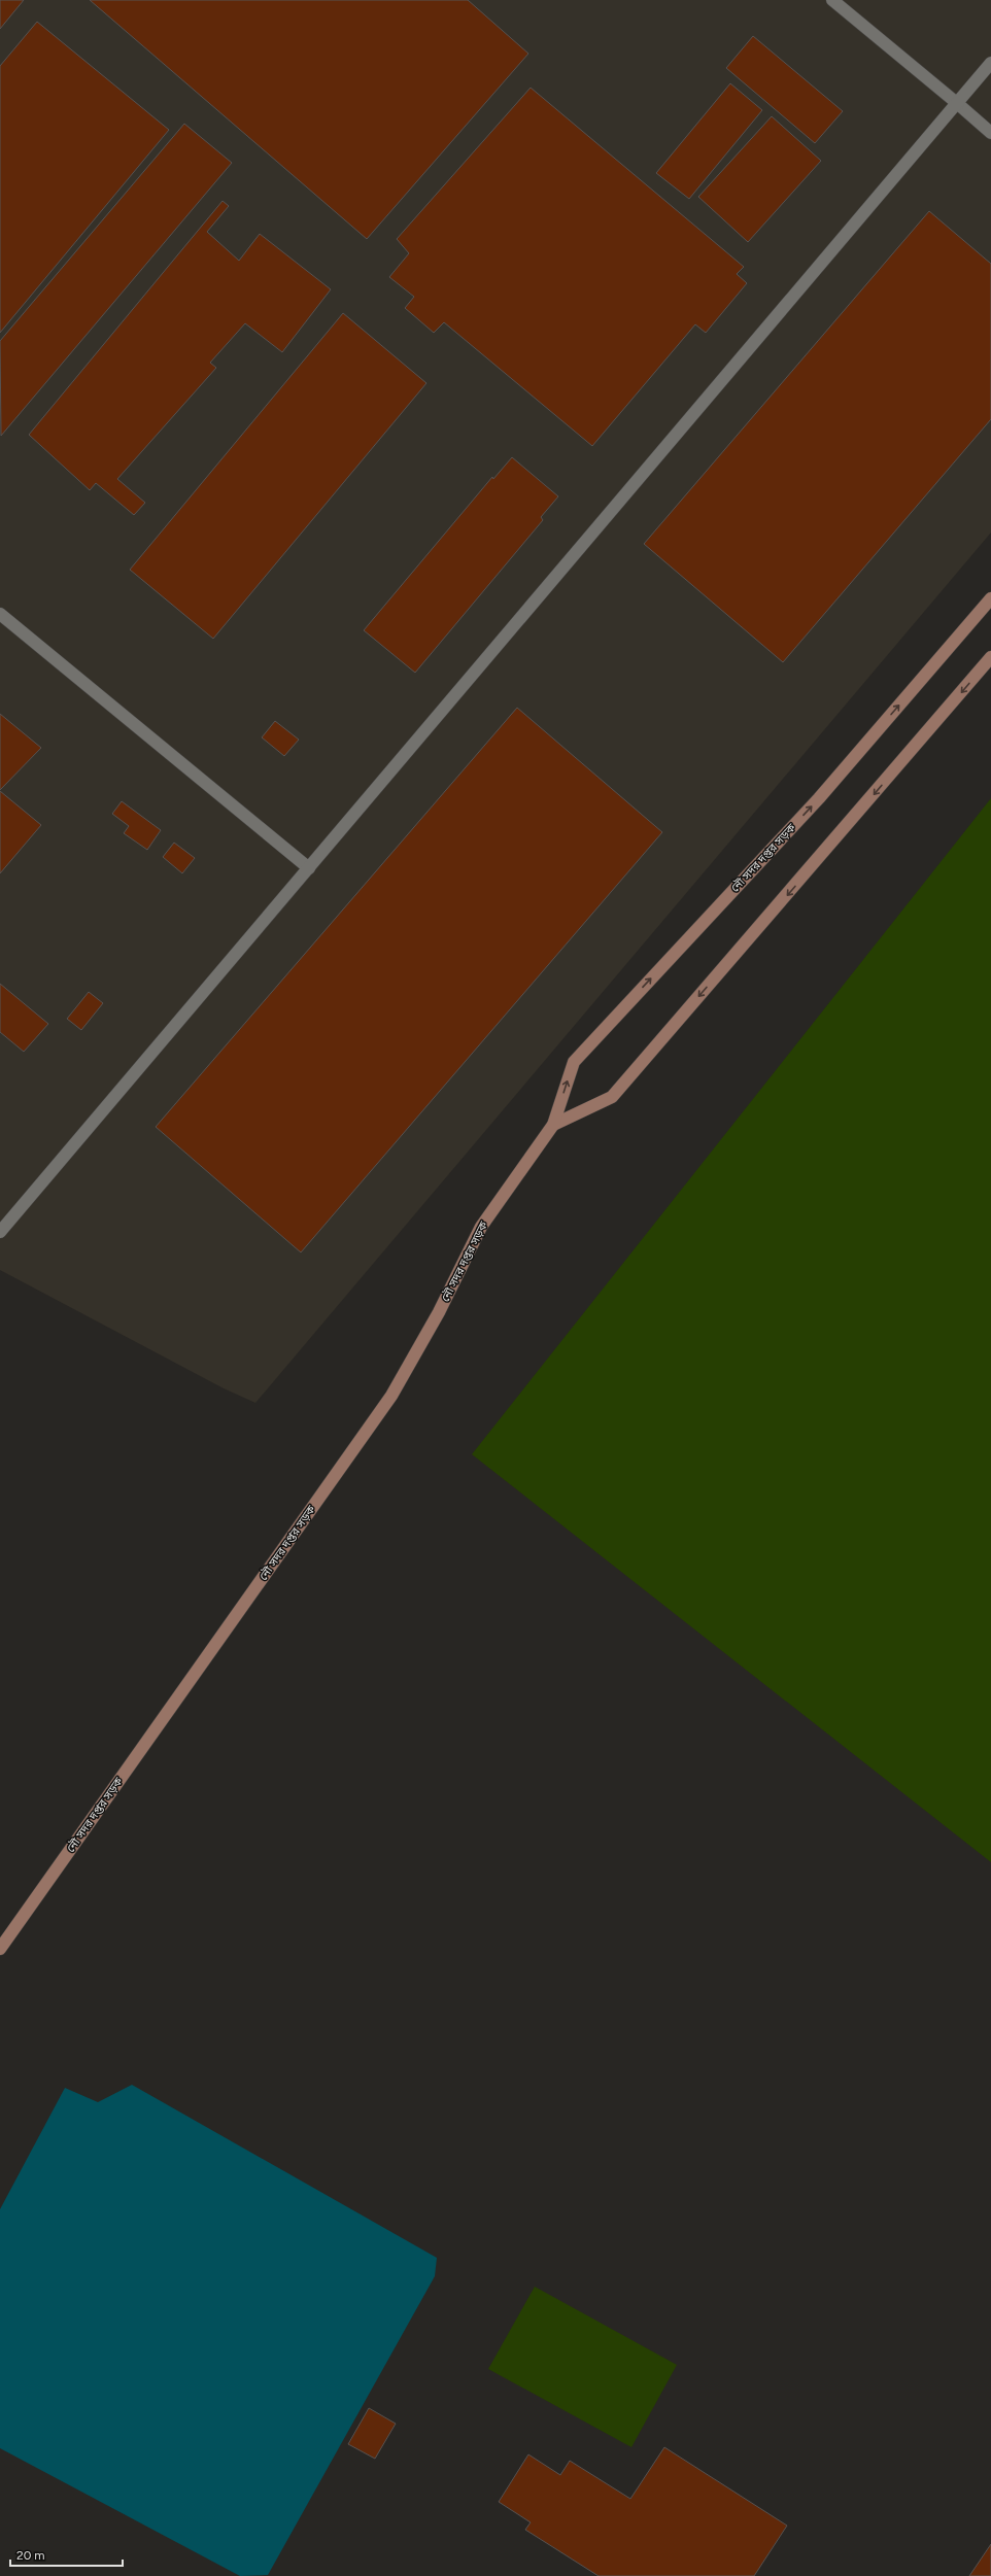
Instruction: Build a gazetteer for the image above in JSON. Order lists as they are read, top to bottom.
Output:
{
  "streets": {
    "main road": ["নৌ সদর দপ্তর সড়ক"]
  },
  "scale_bar": "20 m"
}
